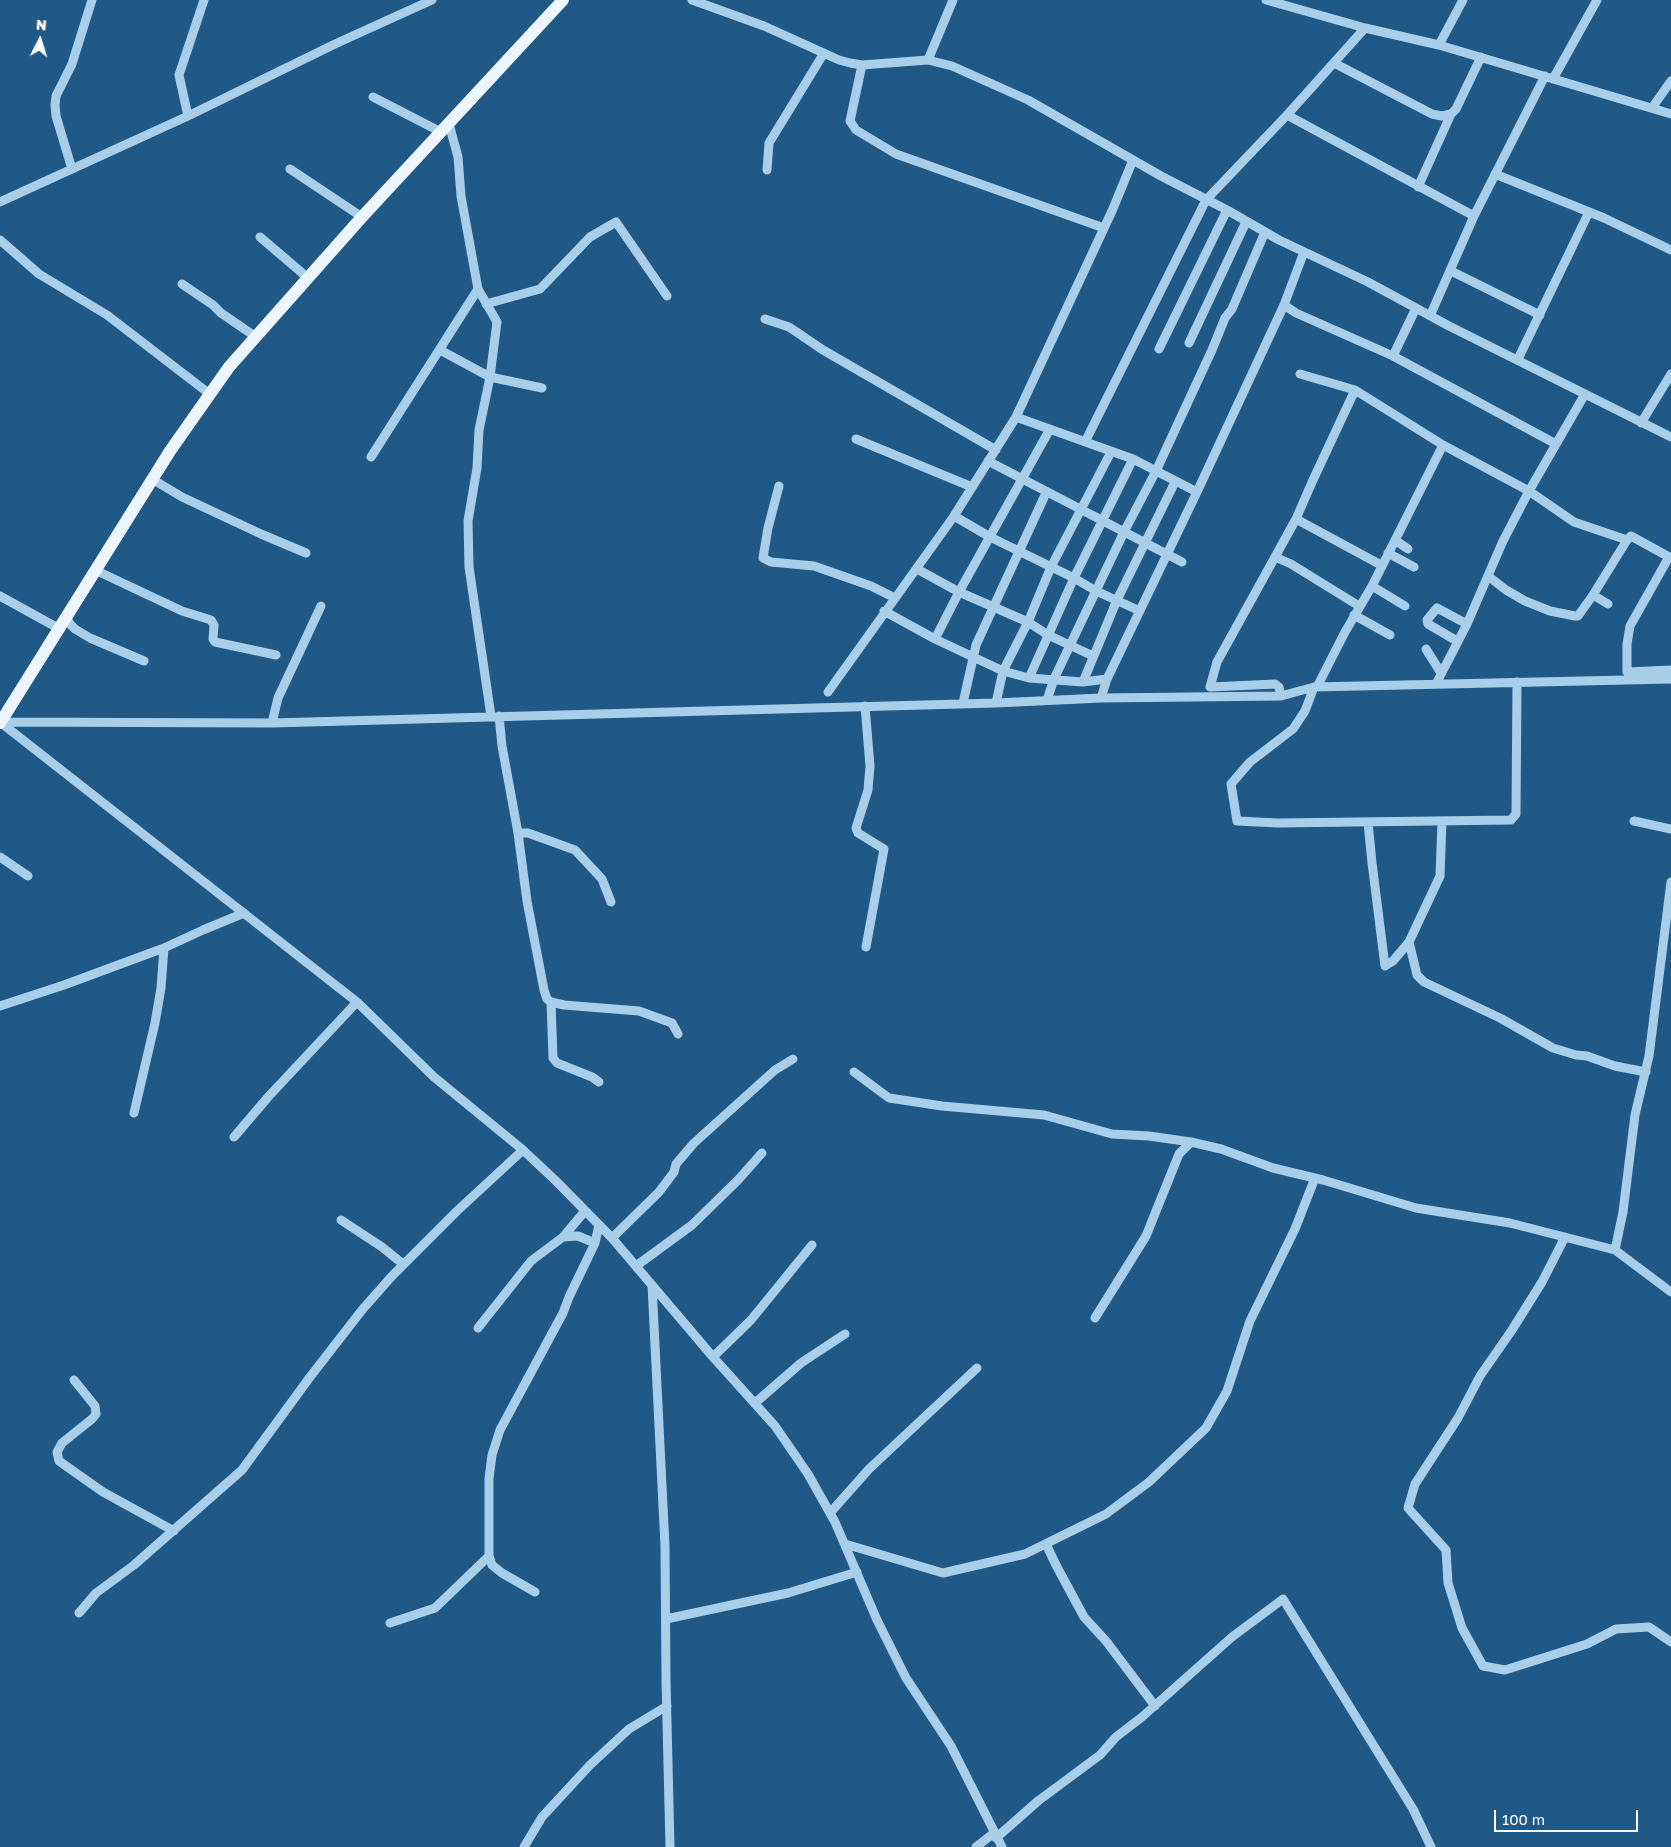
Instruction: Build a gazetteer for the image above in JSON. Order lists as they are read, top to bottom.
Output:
{
  "scale_bar": "100 m",
  "north": "top"
}
